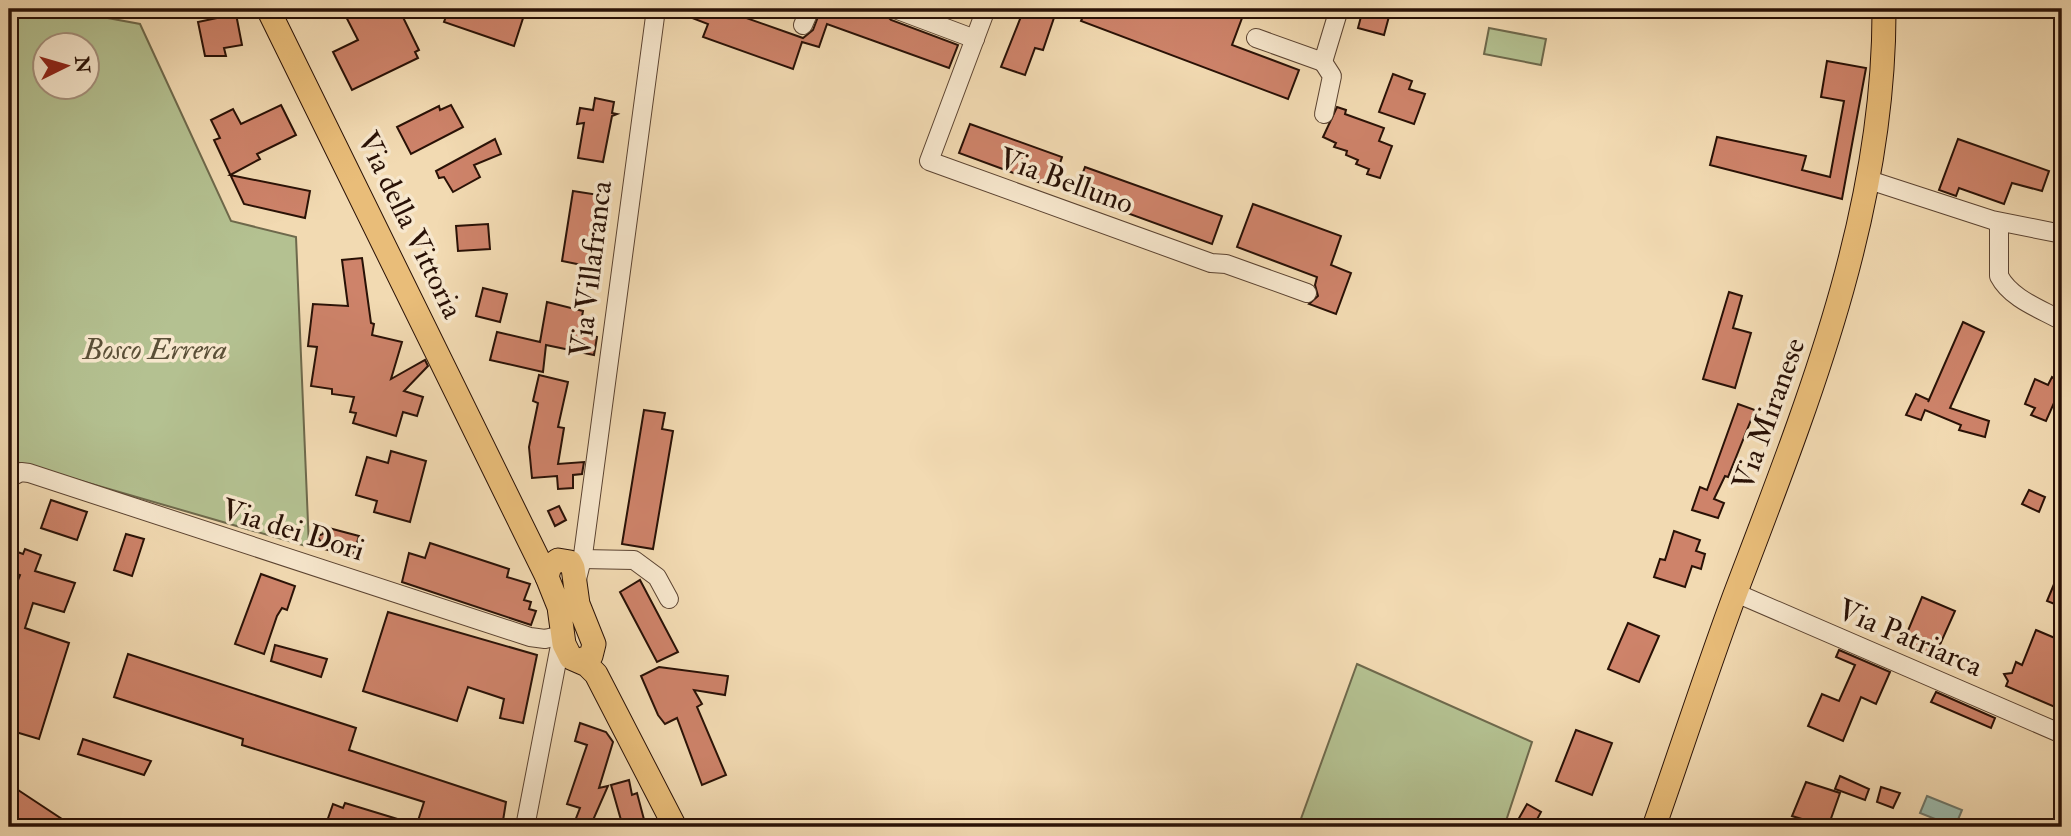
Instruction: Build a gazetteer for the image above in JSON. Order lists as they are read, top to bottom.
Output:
{
  "streets": {
    "main road": ["Via della Vittoria", "Via Miranese"],
    "street": [
      "Via Belluno",
      "Via Villafranca",
      "Via dei Dori",
      "Via Patriarca"
    ]
  },
  "crossings": [
    ["Via della Vittoria", "Via Villafranca"],
    ["Via della Vittoria", "Via dei Dori"],
    ["Via Miranese", "Via Patriarca"]
  ],
  "parks": ["Bosco Errera"],
  "north": "right"
}
